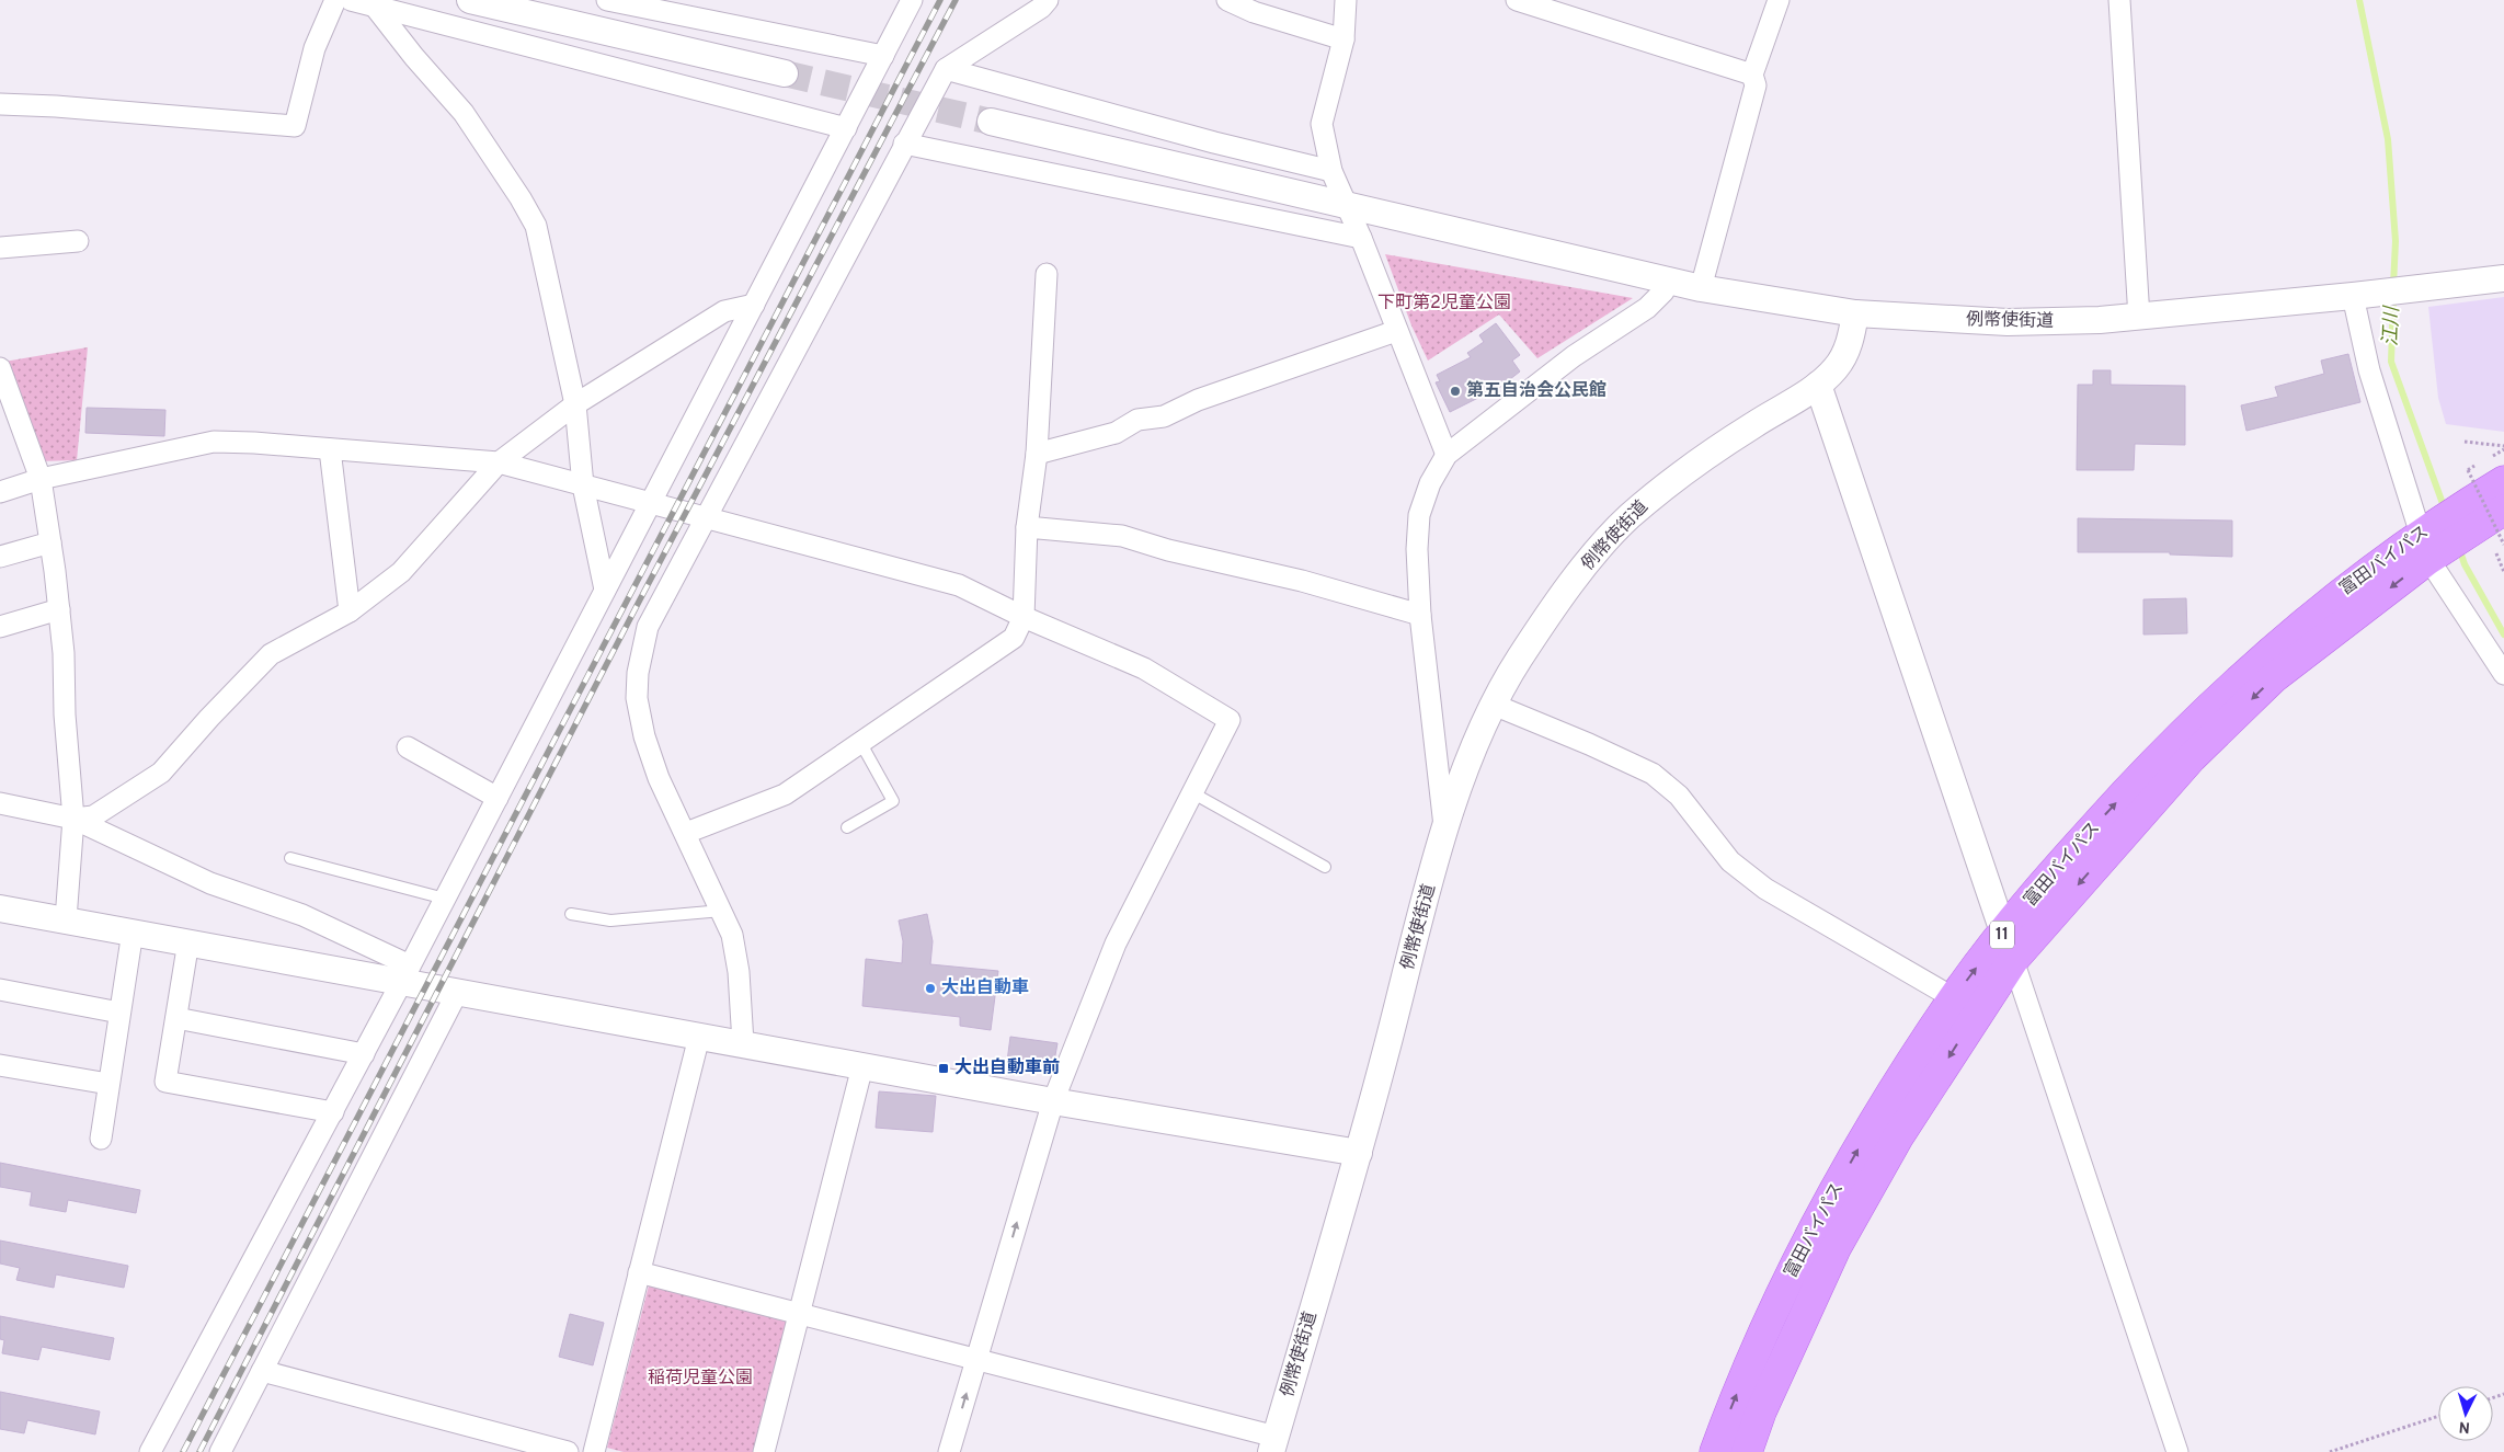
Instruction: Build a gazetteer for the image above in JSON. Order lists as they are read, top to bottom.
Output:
{
  "streets": {
    "main road": ["富田バイパス", "11"],
    "street": ["例幣使街道"]
  },
  "water": ["江川"],
  "parks": ["下町第2児童公園", "稲荷児童公園"],
  "places": {
    "other": ["第五自治会公民館", "大出自動車"],
    "transit": ["大出自動車前"]
  },
  "north": "bottom"
}
